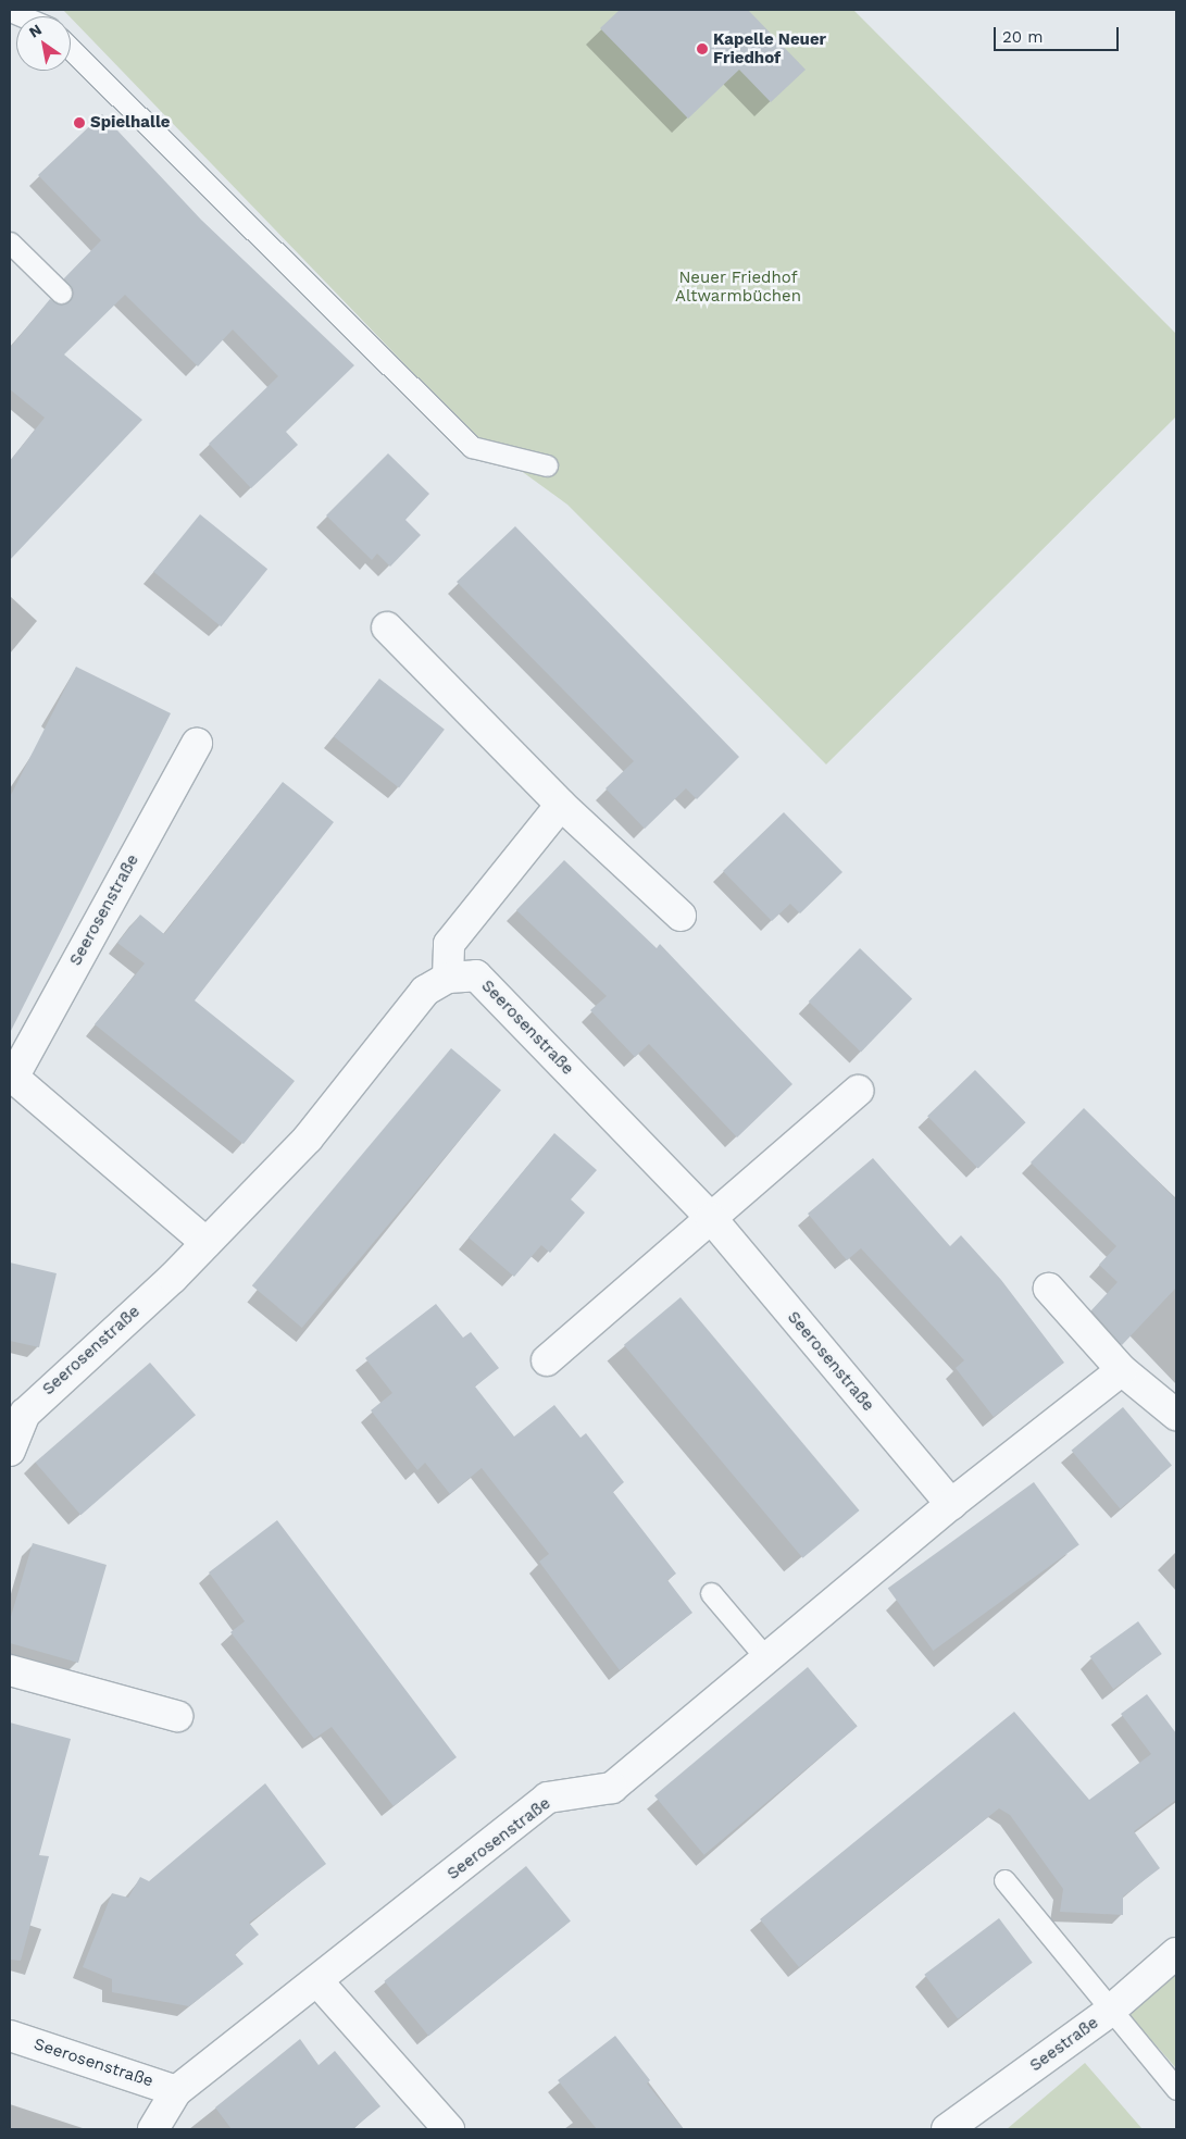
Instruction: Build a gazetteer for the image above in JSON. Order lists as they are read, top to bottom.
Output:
{
  "streets": {
    "street": ["Seerosenstraße", "Seestraße"]
  },
  "parks": ["Neuer Friedhof Altwarmbüchen"],
  "places": ["Kapelle Neuer Friedhof", "Spielhalle"],
  "scale_bar": "20 m",
  "north": "top left"
}
